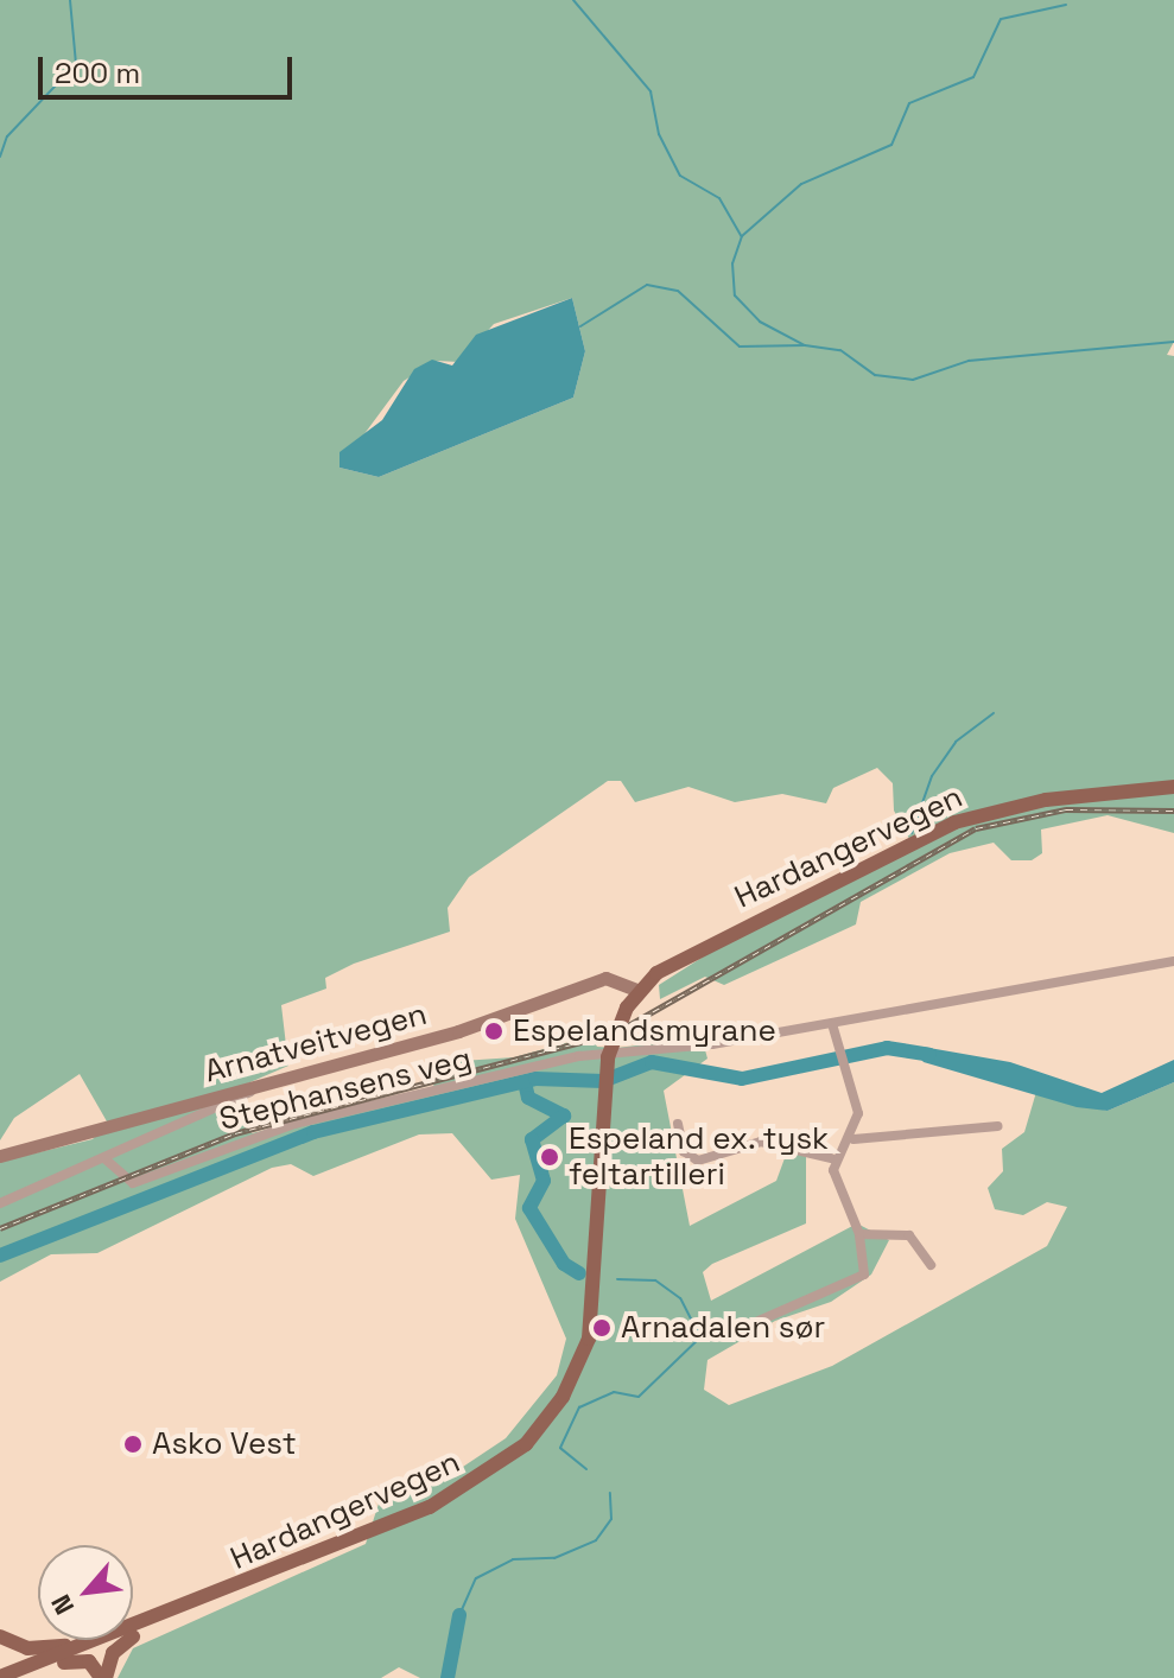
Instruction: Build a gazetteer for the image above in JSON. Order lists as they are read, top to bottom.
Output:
{
  "streets": {
    "main road": ["Hardangervegen", "Arnatveitvegen"],
    "street": ["Stephansens veg"]
  },
  "crossings": [
    ["Hardangervegen", "Arnatveitvegen"]
  ],
  "places": [
    "Espelandsmyrane",
    "Espeland ex. tysk feltartilleri",
    "Arnadalen sør",
    "Asko Vest"
  ],
  "scale_bar": "200 m",
  "north": "bottom left"
}
